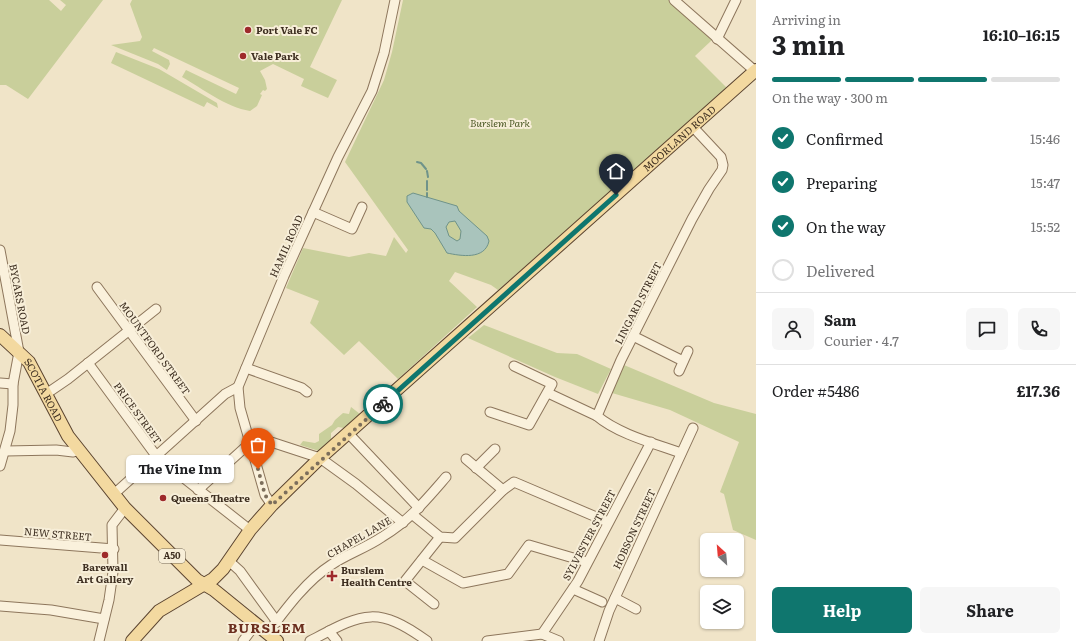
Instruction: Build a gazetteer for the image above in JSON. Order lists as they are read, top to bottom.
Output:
{
  "streets": {
    "main road": ["MOORLAND ROAD", "SCOTIA ROAD", "A50"],
    "street": [
      "HAMIL ROAD",
      "BYCARS ROAD",
      "LINGARD STREET",
      "MOUNTFORD STREET",
      "PRICE STREET",
      "HOBSON STREET",
      "NEW STREET",
      "SYLVESTER STREET",
      "CHAPEL LANE"
    ]
  },
  "crossings": [
    ["MOORLAND ROAD", "HAMIL ROAD"],
    ["MOORLAND ROAD", "LINGARD STREET"],
    ["MOORLAND ROAD", "PRICE STREET"],
    ["MOORLAND ROAD", "A50"],
    ["BYCARS ROAD", "SCOTIA ROAD"],
    ["SCOTIA ROAD", "A50"],
    ["CHAPEL LANE", "A50"]
  ],
  "districts": ["BURSLEM"],
  "parks": ["Burslem Park"],
  "places": {
    "other": [
      "Port Vale FC",
      "Vale Park",
      "The Vine Inn",
      "Queens Theatre",
      "Barewall Art Gallery"
    ],
    "health": ["Burslem Health Centre"]
  },
  "north": "top left",
  "page": {
    "heading": ["3 min", "Arriving in", "16:10–16:15"],
    "panel": [
      "Sam",
      "Courier · 4.7",
      "Order #5486",
      "£17.36"
    ],
    "bar": "On the way · 300 m",
    "list": [
      ["Confirmed", "15:46"],
      ["Preparing", "15:47"],
      ["On the way", "15:52"],
      "Delivered"
    ],
    "bubble": "The Vine Inn",
    "buttons": ["Help", "Share"]
  }
}
